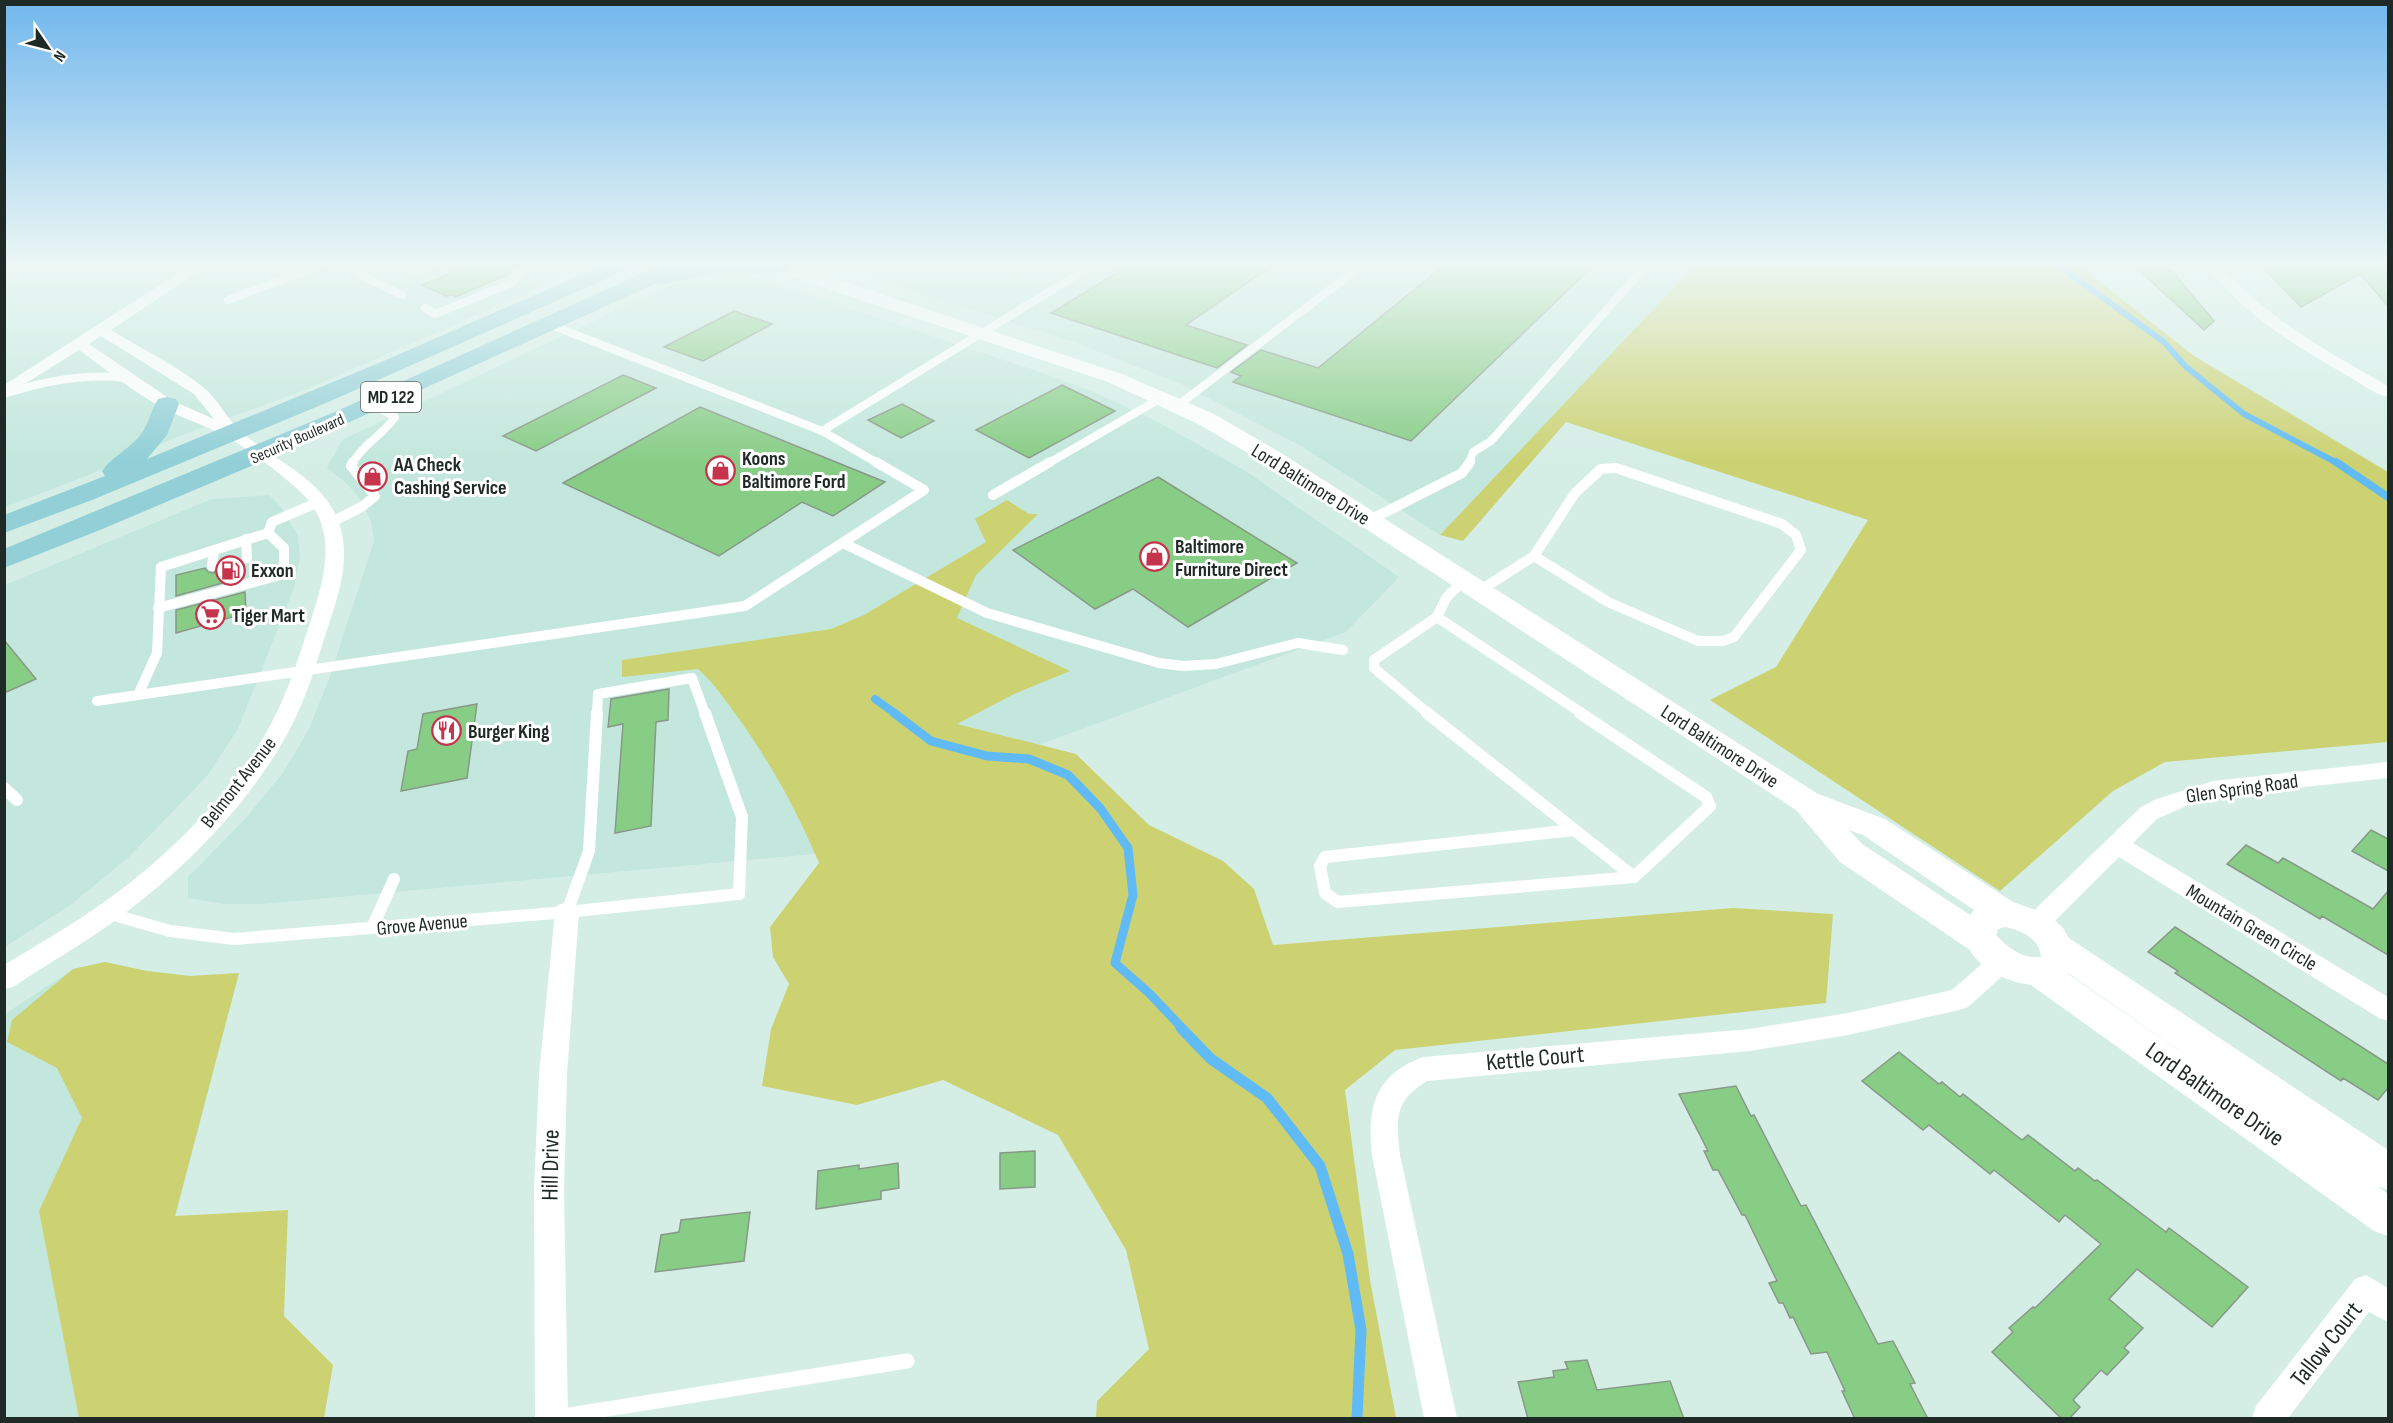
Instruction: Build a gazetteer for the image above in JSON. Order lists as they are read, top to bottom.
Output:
{
  "streets": {
    "main road": ["MD 122", "Security Boulevard", "Lord Baltimore Drive"],
    "street": [
      "Belmont Avenue",
      "Glen Spring Road",
      "Mountain Green Circle",
      "Kettle Court",
      "Hill Drive",
      "Tallow Court"
    ],
    "lane": ["Grove Avenue"]
  },
  "crossings": [
    ["Security Boulevard", "Belmont Avenue"],
    ["Lord Baltimore Drive", "Glen Spring Road"],
    ["Lord Baltimore Drive", "Kettle Court"],
    ["Belmont Avenue", "Grove Avenue"],
    ["Glen Spring Road", "Mountain Green Circle"],
    ["Grove Avenue", "Hill Drive"]
  ],
  "places": {
    "shop": ["Koons Baltimore Ford", "AA Check Cashing Service", "Baltimore Furniture Direct"],
    "fuel station": ["Exxon"],
    "supermarket": ["Tiger Mart"],
    "restaurant": ["Burger King"]
  },
  "north": "bottom right"
}
